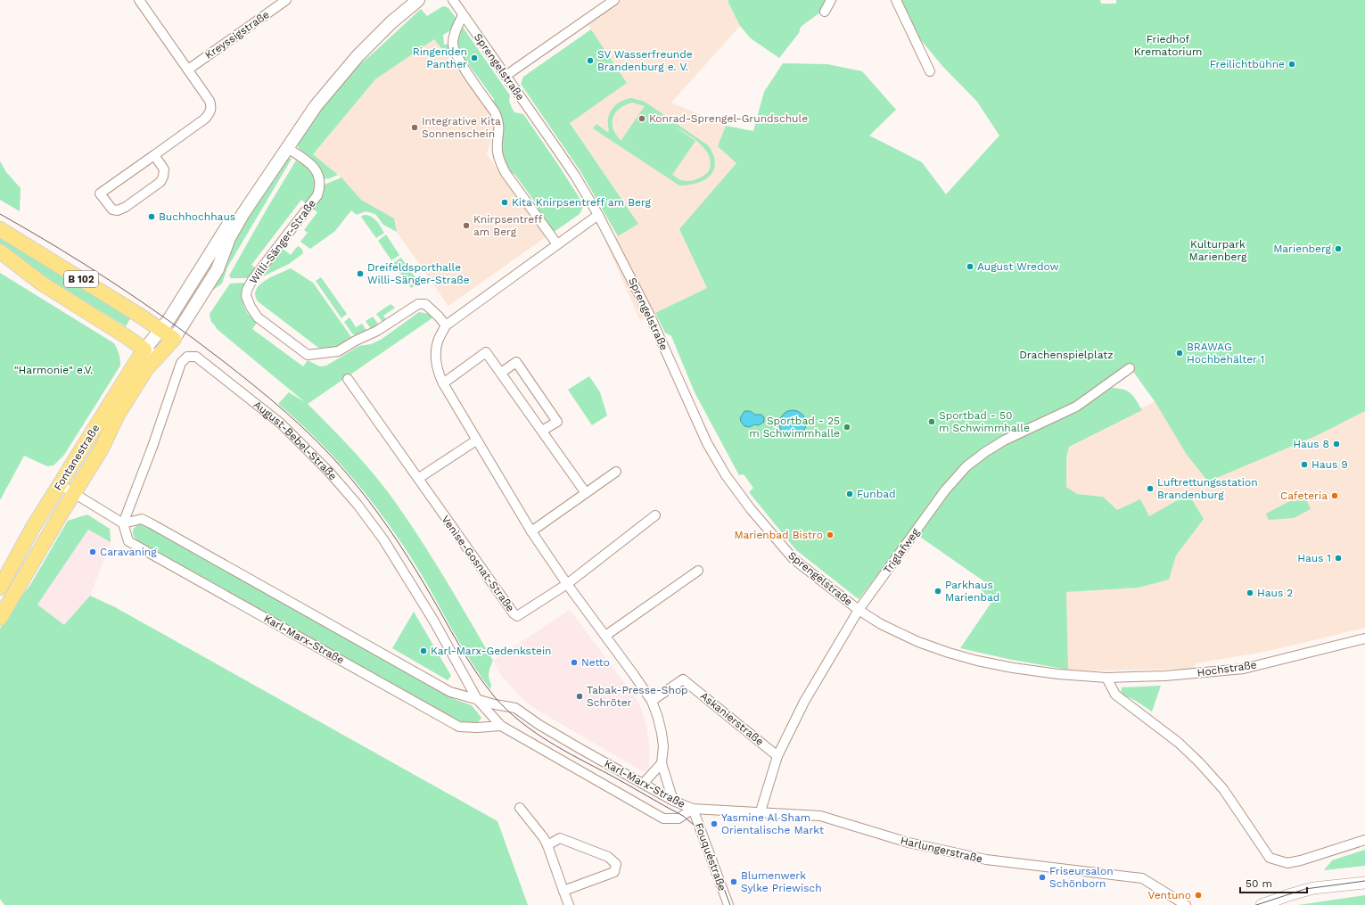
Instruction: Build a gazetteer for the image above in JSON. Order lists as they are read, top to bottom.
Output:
{
  "streets": {
    "main road": ["B 102", "Fontanestraße"],
    "street": [
      "Kreyssigstraße",
      "Sprengelstraße",
      "Willi-Sänger-Straße",
      "August-Bebel-Straße",
      "Triglafweg",
      "Venise-Gosnat-Straße",
      "Karl-Marx-Straße",
      "Hochstraße",
      "Askanierstraße",
      "Harlungerstraße",
      "Fouquéstraße"
    ]
  },
  "crossings": [
    ["Sprengelstraße", "Triglafweg"],
    ["Sprengelstraße", "Hochstraße"],
    ["B 102", "Fontanestraße"],
    ["August-Bebel-Straße", "Karl-Marx-Straße"],
    ["Triglafweg", "Askanierstraße"],
    ["Triglafweg", "Harlungerstraße"],
    ["Karl-Marx-Straße", "Harlungerstraße"],
    ["Karl-Marx-Straße", "Fouquéstraße"],
    ["Harlungerstraße", "Fouquéstraße"]
  ],
  "parks": [
    "Friedhof Krematorium",
    "Kulturpark Marienberg",
    "Drachenspielplatz",
    "\"Harmonie\" e.V."
  ],
  "places": [
    "Ringenden Panther",
    "SV Wasserfreunde Brandenburg e. V.",
    "Freilichtbühne",
    "Konrad-Sprengel-Grundschule",
    "Integrative Kita Sonnenschein",
    "Kita Knirpsentreff am Berg",
    "Buchhochhaus",
    "Knirpsentreff am Berg",
    "Marienberg",
    "August Wredow",
    "Dreifeldsporthalle Willi-Sänger-Straße",
    "BRAWAG Hochbehälter 1",
    "Sportbad - 50 m Schwimmhalle",
    "Sportbad - 25 m Schwimmhalle",
    "Haus 8",
    "Haus 9",
    "Luftrettungsstation Brandenburg",
    "Funbad",
    "Cafeteria",
    "Marienbad Bistro",
    "Caravaning",
    "Haus 1",
    "Parkhaus Marienbad",
    "Haus 2",
    "Karl-Marx-Gedenkstein",
    "Netto",
    "Tabak-Presse-Shop Schröter",
    "Yasmine Al Sham Orientalische Markt",
    "Friseursalon Schönborn",
    "Blumenwerk Sylke Priewisch",
    "Ventuno"
  ],
  "scale_bar": "50 m"
}
